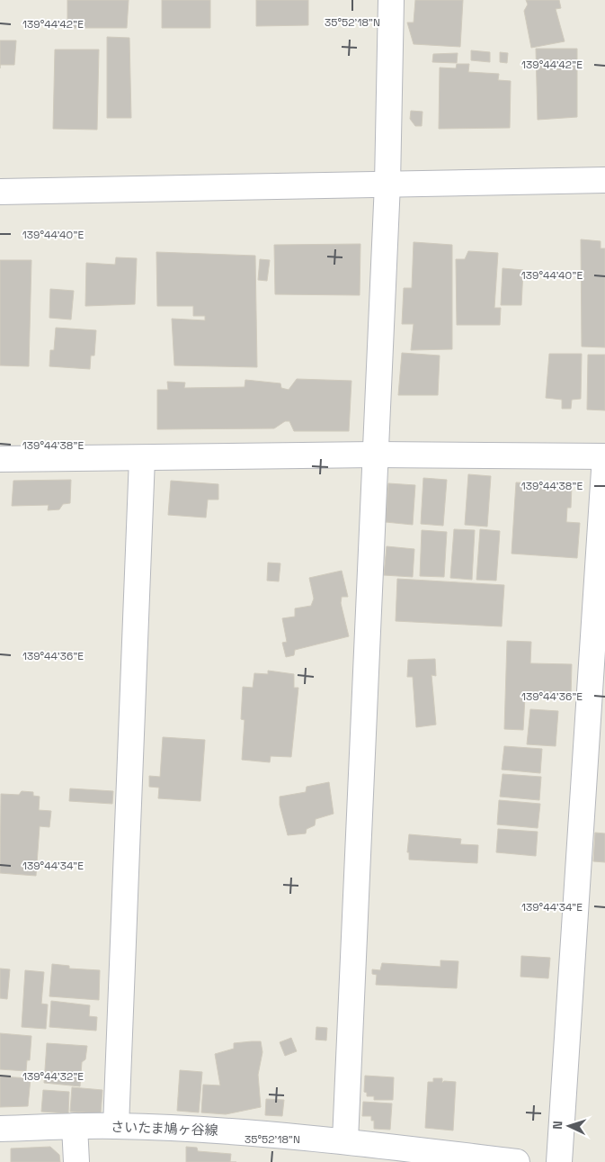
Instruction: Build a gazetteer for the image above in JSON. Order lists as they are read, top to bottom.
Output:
{
  "streets": {
    "street": ["さいたま鳩ヶ谷線"]
  },
  "north": "left",
  "coordinates": [
    "35°52'18\"N",
    "139°44'42\"E",
    "139°44'40\"E",
    "139°44'38\"E",
    "139°44'36\"E",
    "139°44'34\"E",
    "139°44'32\"E"
  ]
}
